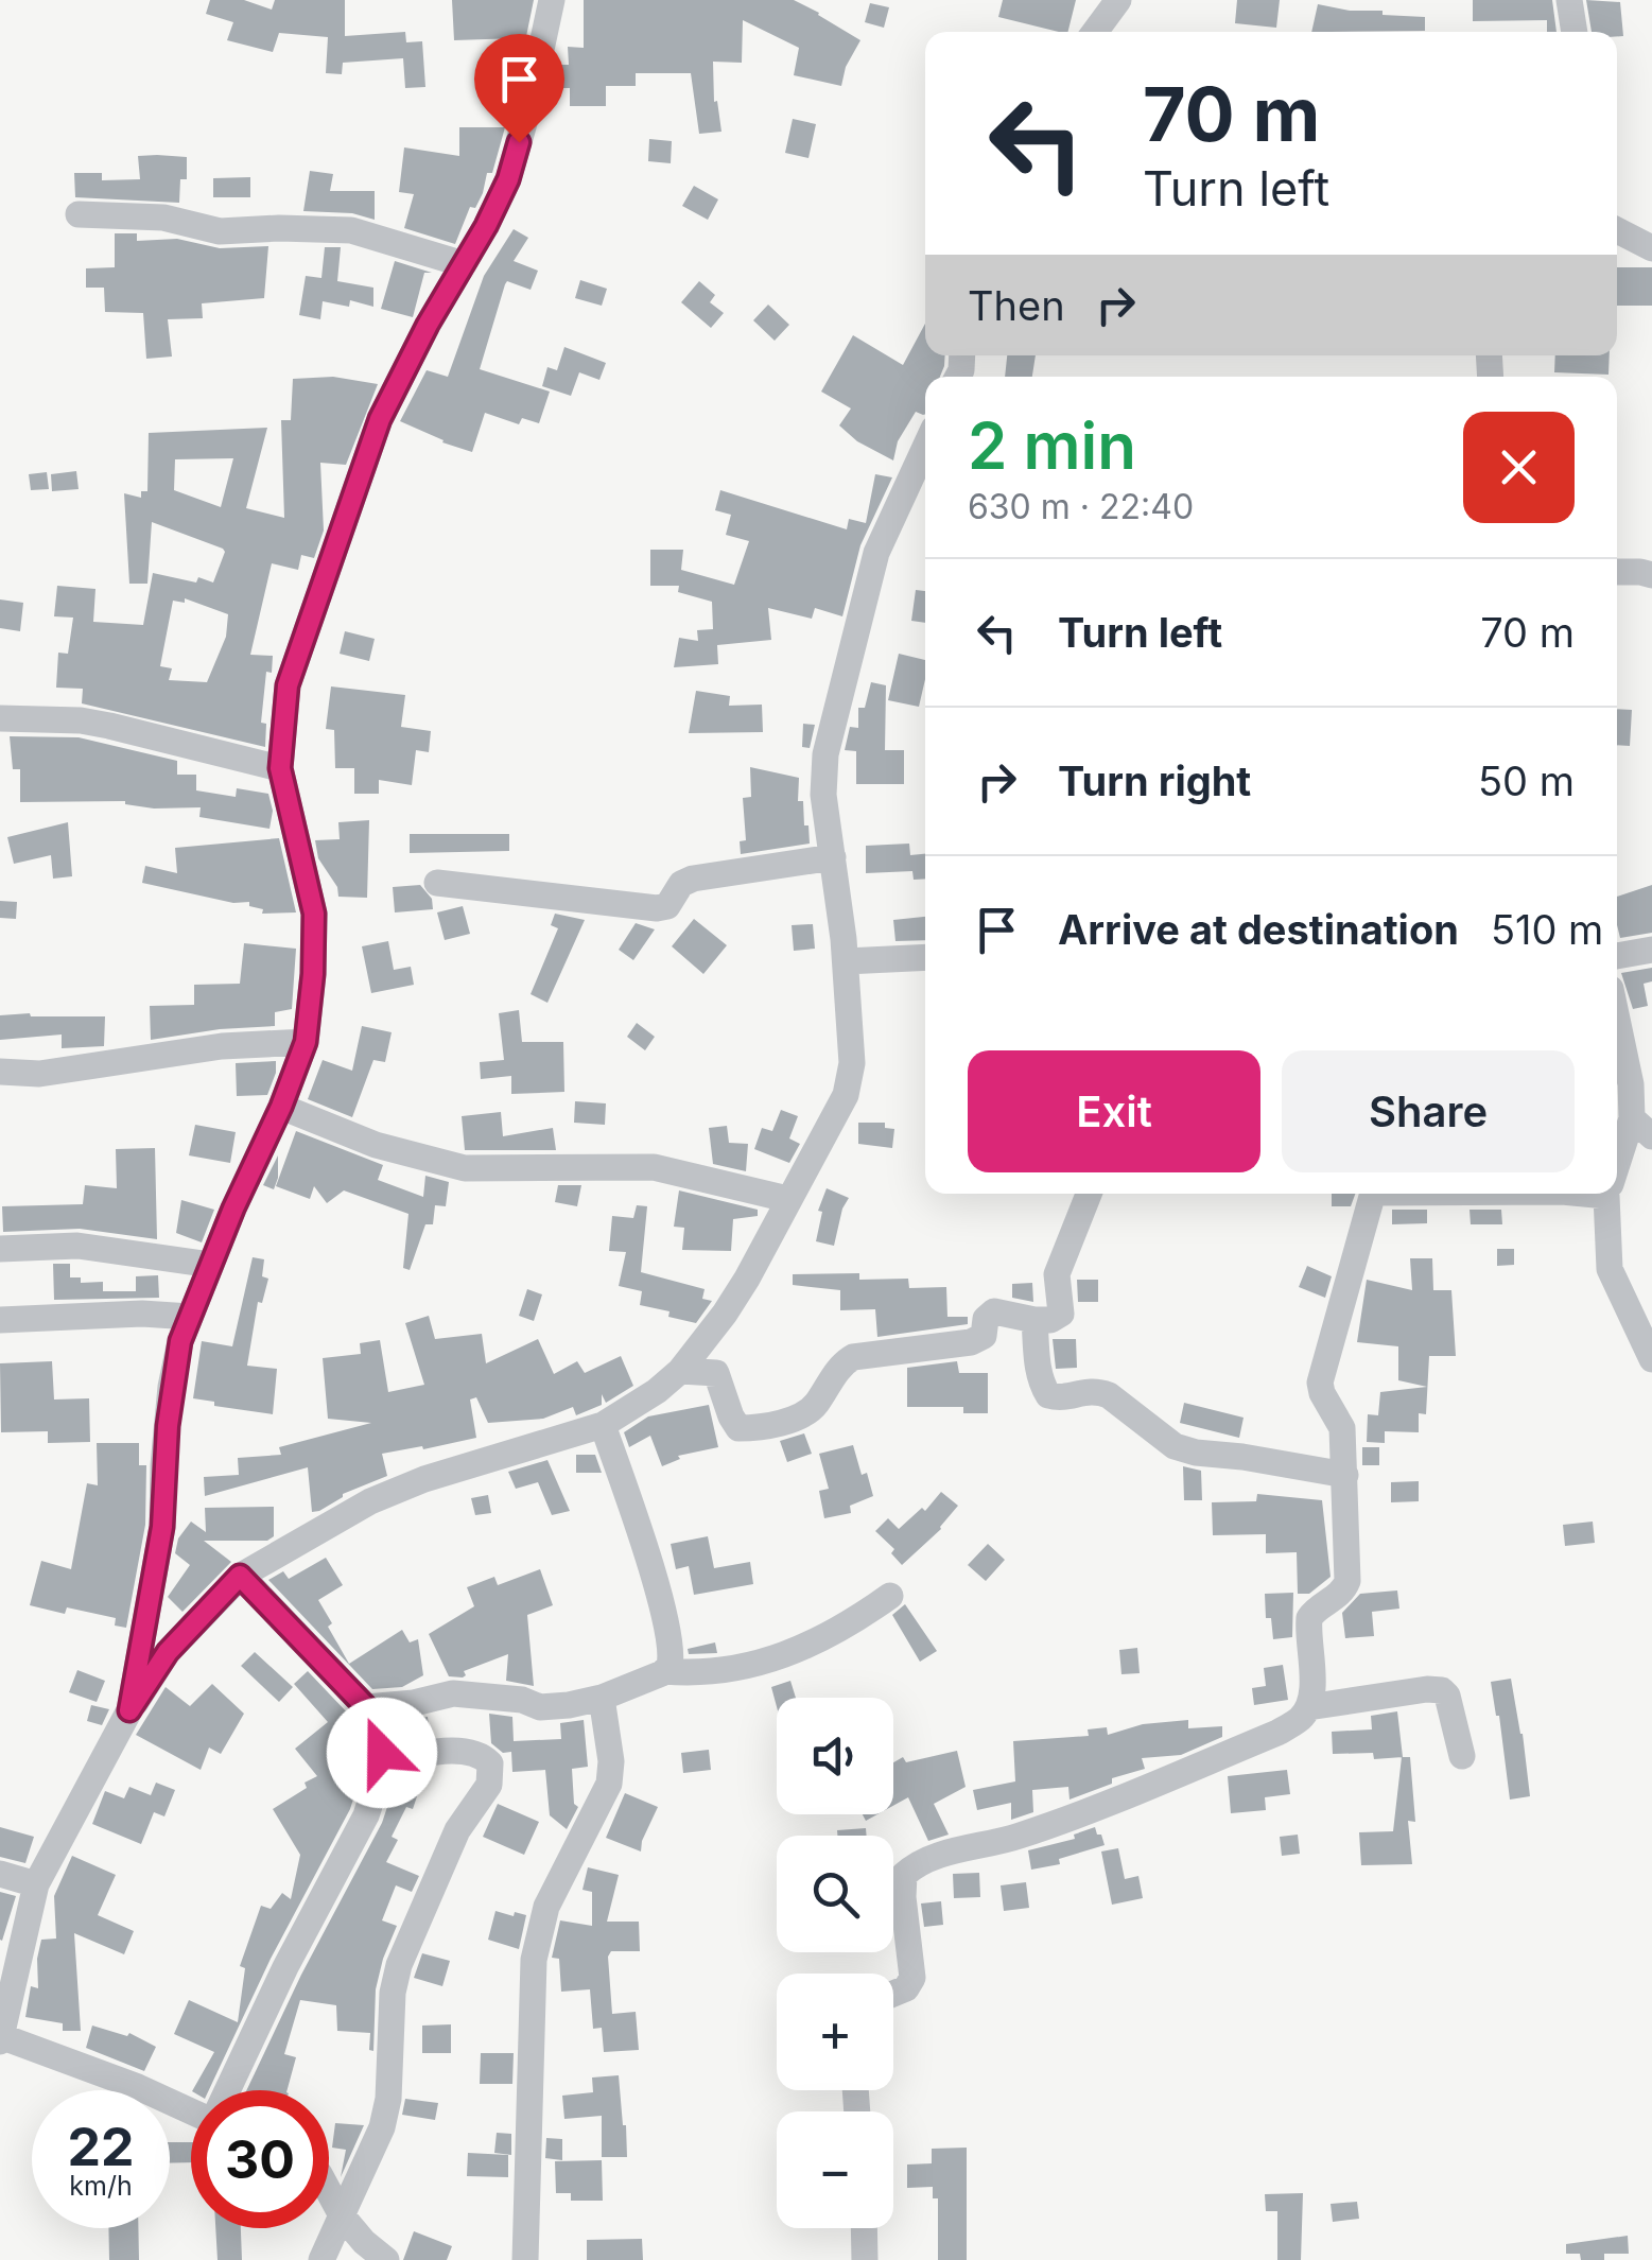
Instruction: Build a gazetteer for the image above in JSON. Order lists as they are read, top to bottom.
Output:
{
  "page": {
    "turn": ["70 m", "Turn left"],
    "then": "Then",
    "heading": ["2 min", "630 m · 22:40"],
    "list": [
      {
        "name": "Turn left",
        "value": "70 m"
      },
      {
        "name": "Turn right",
        "value": "50 m"
      },
      {
        "name": "Arrive at destination",
        "value": "510 m"
      }
    ],
    "buttons": ["Exit", "Share"],
    "map_buttons": ["+", "−"],
    "speed": "22 km/h",
    "limit": "30"
  }
}
